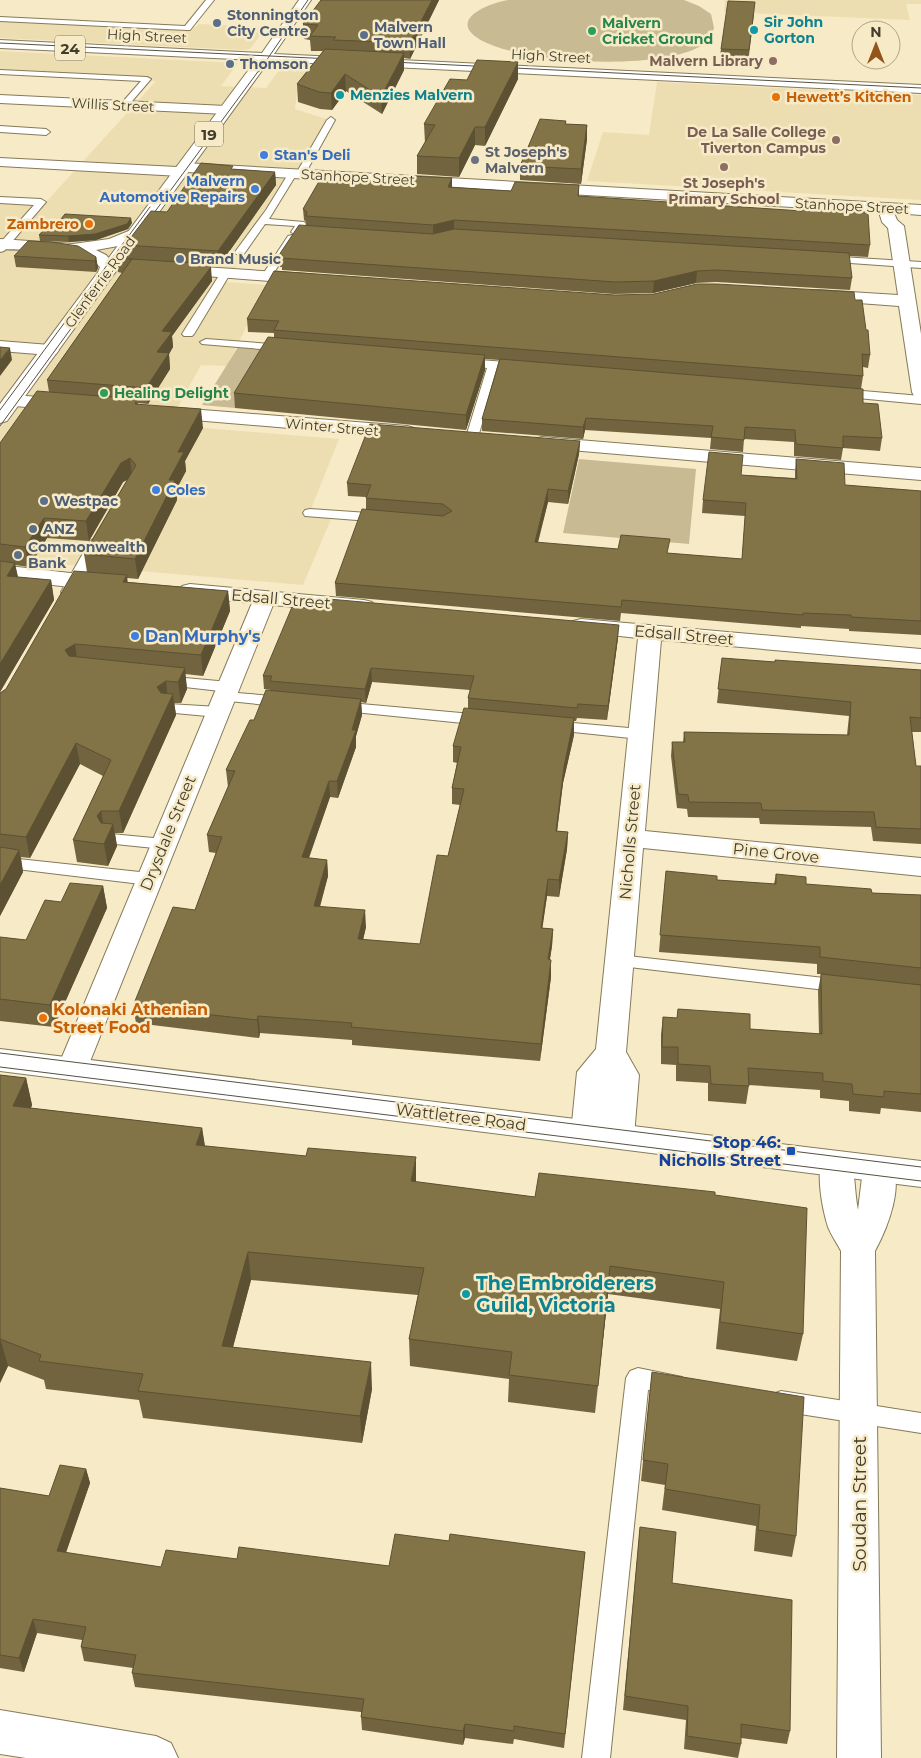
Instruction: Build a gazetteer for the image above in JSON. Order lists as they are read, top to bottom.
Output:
{
  "streets": {
    "street": [
      "High Street",
      "24",
      "Willis Street",
      "19",
      "Stanhope Street",
      "Glenferrie Road",
      "Winter Street",
      "Edsall Street",
      "Drysdale Street",
      "Nicholls Street",
      "Pine Grove",
      "Wattletree Road",
      "Soudan Street"
    ]
  },
  "crossings": [
    ["High Street", "Glenferrie Road"],
    ["Willis Street", "Glenferrie Road"],
    ["Stanhope Street", "Glenferrie Road"],
    ["Edsall Street", "Drysdale Street"],
    ["Edsall Street", "Nicholls Street"],
    ["Drysdale Street", "Wattletree Road"],
    ["Nicholls Street", "Pine Grove"],
    ["Wattletree Road", "Soudan Street"]
  ],
  "places": {
    "other": [
      "Stonnington City Centre",
      "Sir John Gorton",
      "Malvern Cricket Ground",
      "Malvern Town Hall",
      "Malvern Library",
      "Thomson",
      "Menzies Malvern",
      "Hewett’s Kitchen",
      "De La Salle College Tiverton Campus",
      "Stan's Deli",
      "St Joseph's Malvern",
      "St Joseph's Primary School",
      "Malvern Automotive Repairs",
      "Zambrero",
      "Brand Music",
      "Healing Delight",
      "Coles",
      "Westpac",
      "ANZ",
      "Commonwealth Bank",
      "Dan Murphy's",
      "Kolonaki Athenian Street Food",
      "The Embroiderers Guild, Victoria"
    ],
    "transit": ["Stop 46: Nicholls Street"]
  },
  "north": "top"
}
